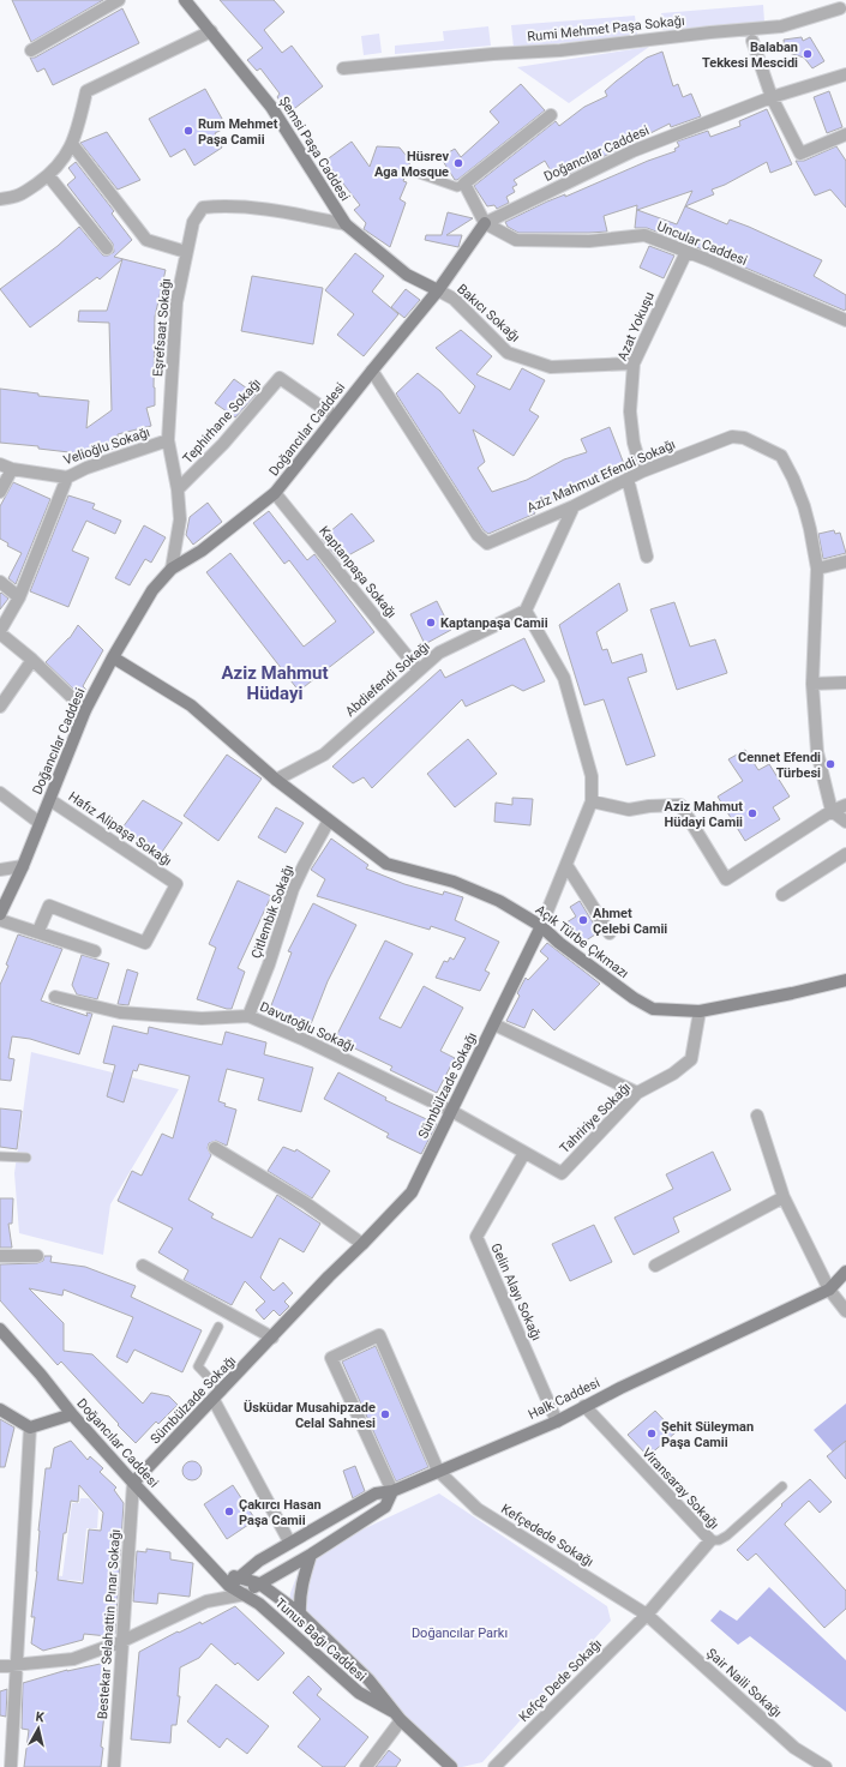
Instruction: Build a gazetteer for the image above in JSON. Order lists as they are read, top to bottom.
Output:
{
  "streets": {
    "street": [
      "Rumi Mehmet Paşa Sokağı",
      "Şemsi Paşa Caddesi",
      "Doğancılar Caddesi",
      "Uncular Caddesi",
      "Bakıcı Sokağı",
      "Azat Yokuşu",
      "Eşrefsaat Sokağı",
      "Tephirhane Sokağı",
      "Velioğlu Sokağı",
      "Aziz Mahmut Efendi Sokağı",
      "Kaptanpaşa Sokağı",
      "Abdiefendi Sokağı",
      "Hafız Alipaşa Sokağı",
      "Çitlembik Sokağı",
      "Açık Türbe Çıkmazı",
      "Davutoğlu Sokağı",
      "Sümbülzade Sokağı",
      "Tahririye Sokağı",
      "Gelin Alayı Sokağı",
      "Halk Caddesi",
      "Viransaray Sokağı",
      "Kefçedede Sokağı",
      "Bestekar Selahattin Pınar Sokağı",
      "Tunus Bağı Caddesi",
      "Kefçe Dede Sokağı",
      "Şair Naili Sokağı"
    ]
  },
  "crossings": [
    ["Şemsi Paşa Caddesi", "Doğancılar Caddesi"],
    ["Şemsi Paşa Caddesi", "Bakıcı Sokağı"],
    ["Şemsi Paşa Caddesi", "Eşrefsaat Sokağı"],
    ["Doğancılar Caddesi", "Uncular Caddesi"],
    ["Doğancılar Caddesi", "Bakıcı Sokağı"],
    ["Doğancılar Caddesi", "Eşrefsaat Sokağı"],
    ["Doğancılar Caddesi", "Tephirhane Sokağı"],
    ["Doğancılar Caddesi", "Aziz Mahmut Efendi Sokağı"],
    ["Doğancılar Caddesi", "Kaptanpaşa Sokağı"],
    ["Doğancılar Caddesi", "Hafız Alipaşa Sokağı"],
    ["Doğancılar Caddesi", "Açık Türbe Çıkmazı"],
    ["Doğancılar Caddesi", "Sümbülzade Sokağı"],
    ["Doğancılar Caddesi", "Halk Caddesi"],
    ["Doğancılar Caddesi", "Bestekar Selahattin Pınar Sokağı"],
    ["Doğancılar Caddesi", "Tunus Bağı Caddesi"],
    ["Uncular Caddesi", "Azat Yokuşu"],
    ["Bakıcı Sokağı", "Azat Yokuşu"],
    ["Azat Yokuşu", "Aziz Mahmut Efendi Sokağı"],
    ["Eşrefsaat Sokağı", "Tephirhane Sokağı"],
    ["Eşrefsaat Sokağı", "Velioğlu Sokağı"],
    ["Kaptanpaşa Sokağı", "Abdiefendi Sokağı"],
    ["Abdiefendi Sokağı", "Açık Türbe Çıkmazı"],
    ["Çitlembik Sokağı", "Açık Türbe Çıkmazı"],
    ["Çitlembik Sokağı", "Davutoğlu Sokağı"],
    ["Açık Türbe Çıkmazı", "Sümbülzade Sokağı"],
    ["Açık Türbe Çıkmazı", "Tahririye Sokağı"],
    ["Davutoğlu Sokağı", "Sümbülzade Sokağı"],
    ["Davutoğlu Sokağı", "Tahririye Sokağı"],
    ["Sümbülzade Sokağı", "Tahririye Sokağı"],
    ["Sümbülzade Sokağı", "Bestekar Selahattin Pınar Sokağı"],
    ["Tahririye Sokağı", "Gelin Alayı Sokağı"],
    ["Gelin Alayı Sokağı", "Halk Caddesi"],
    ["Halk Caddesi", "Viransaray Sokağı"],
    ["Halk Caddesi", "Kefçedede Sokağı"],
    ["Halk Caddesi", "Tunus Bağı Caddesi"],
    ["Viransaray Sokağı", "Kefçedede Sokağı"],
    ["Viransaray Sokağı", "Kefçe Dede Sokağı"],
    ["Viransaray Sokağı", "Şair Naili Sokağı"],
    ["Kefçedede Sokağı", "Kefçe Dede Sokağı"],
    ["Kefçedede Sokağı", "Şair Naili Sokağı"],
    ["Kefçe Dede Sokağı", "Şair Naili Sokağı"]
  ],
  "districts": ["Aziz Mahmut Hüdayi"],
  "parks": ["Doğancılar Parkı"],
  "places": [
    "Balaban Tekkesi Mescidi",
    "Rum Mehmet Paşa Camii",
    "Hüsrev Aga Mosque",
    "Kaptanpaşa Camii",
    "Cennet Efendi Türbesi",
    "Aziz Mahmut Hüdayi Camii",
    "Ahmet Çelebi Camii",
    "Üsküdar Musahipzade Celal Sahnesi",
    "Şehit Süleyman Paşa Camii",
    "Çakırcı Hasan Paşa Camii"
  ],
  "north": "top"
}
